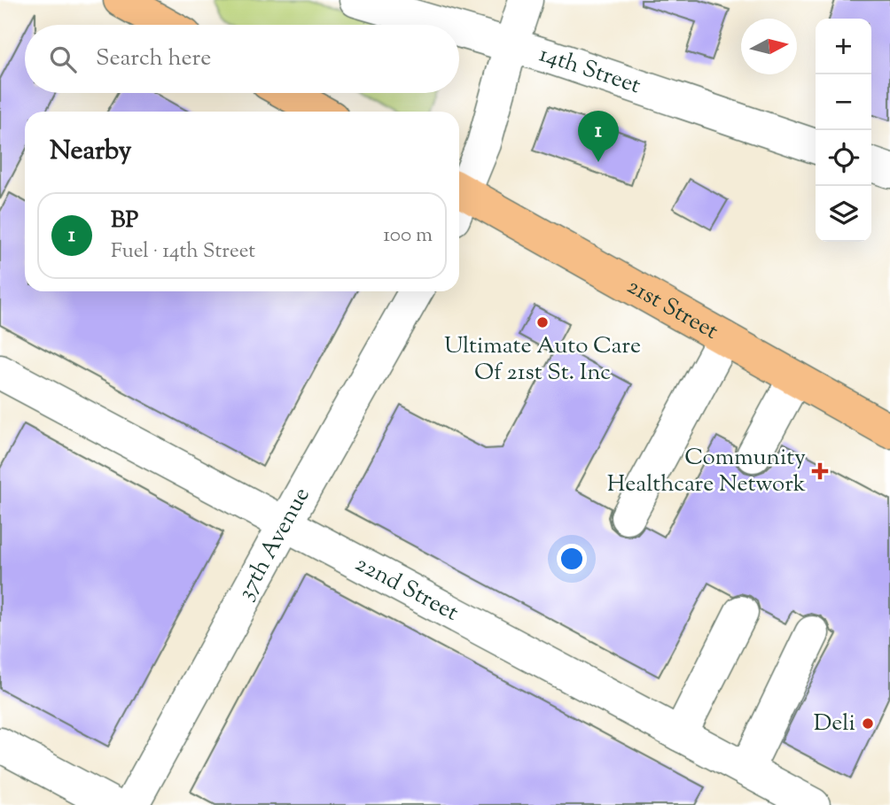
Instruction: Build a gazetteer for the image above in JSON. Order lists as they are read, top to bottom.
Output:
{
  "streets": {
    "main road": ["21st Street"],
    "street": ["14th Street", "37th Avenue", "22nd Street"]
  },
  "crossings": [
    ["37th Avenue", "22nd Street"]
  ],
  "places": {
    "other": ["Ultimate Auto Care Of 21st St. Inc", "Deli"],
    "health": ["Community Healthcare Network"]
  },
  "north": "right",
  "page": {
    "map_buttons": ["+", "−"],
    "search": "Search here",
    "pins": "1",
    "heading": "Nearby",
    "list": [
      {
        "mark": "1",
        "name": "BP",
        "note": "Fuel · 14th Street",
        "value": "100 m"
      }
    ]
  }
}
